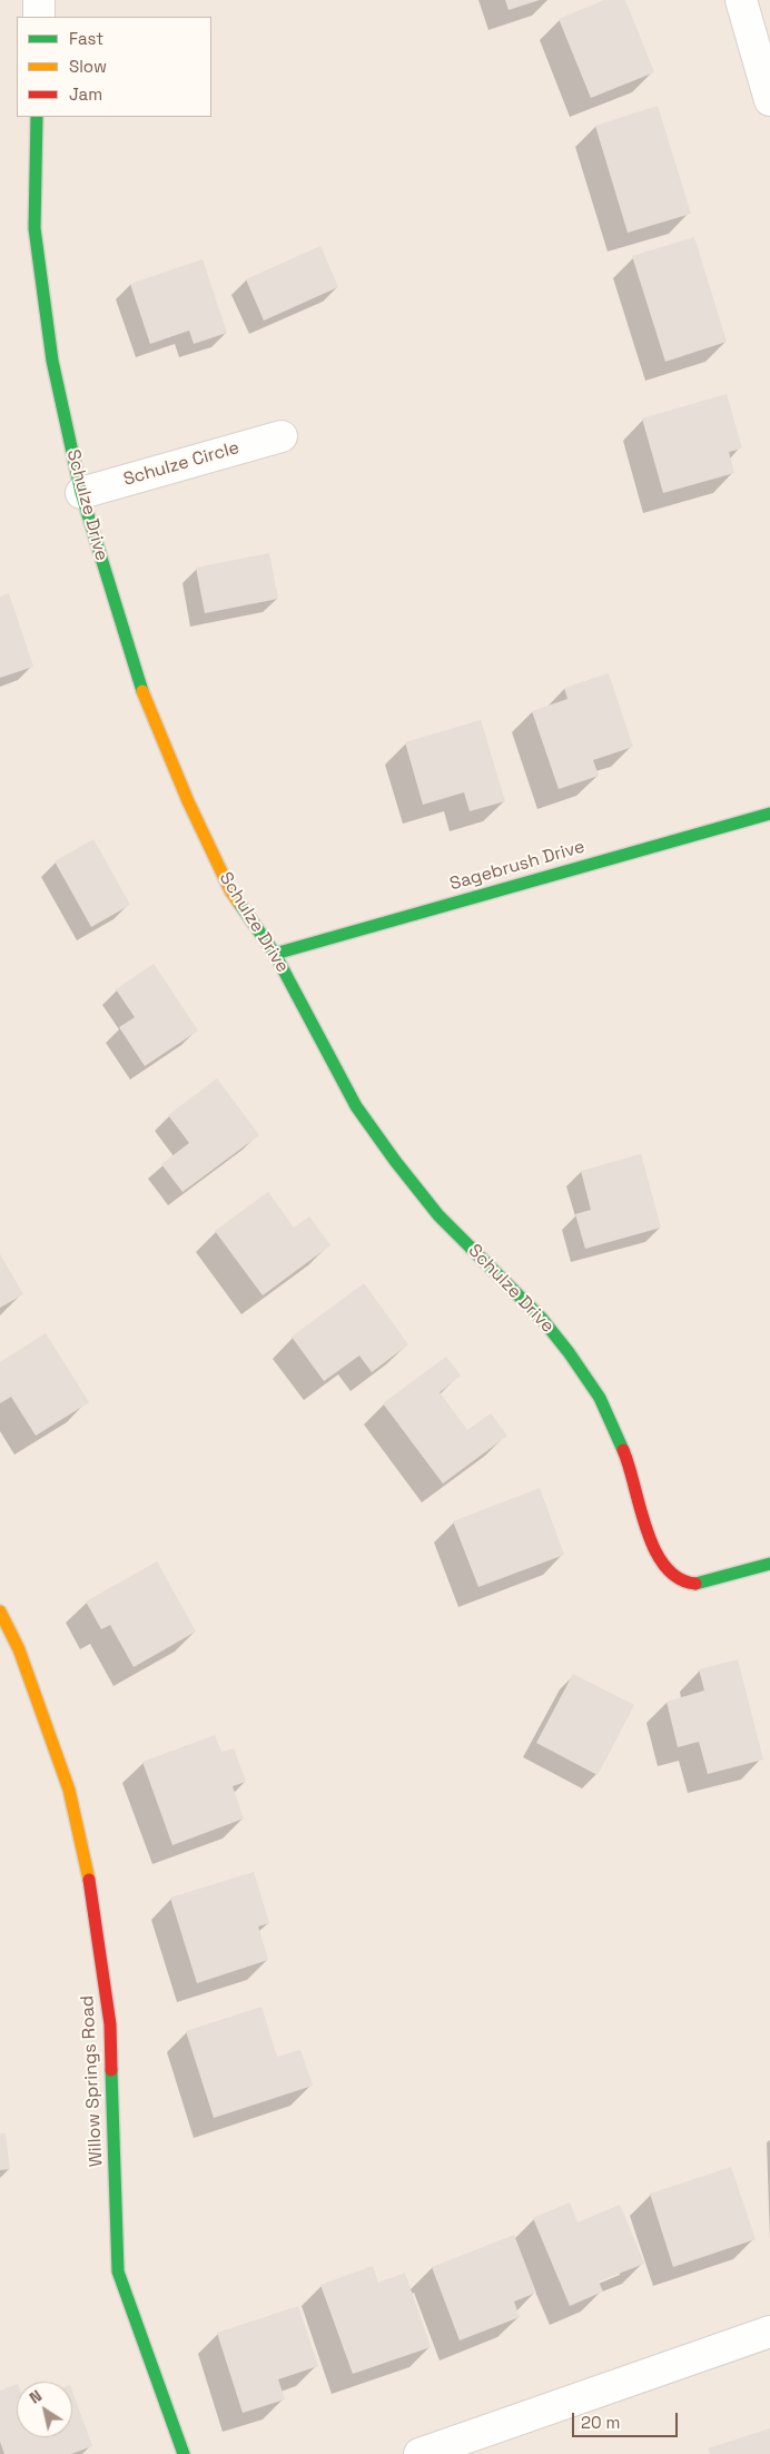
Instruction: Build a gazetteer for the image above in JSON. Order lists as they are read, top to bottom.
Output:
{
  "streets": {
    "street": [
      "Schulze Circle",
      "Schulze Drive",
      "Sagebrush Drive",
      "Willow Springs Road"
    ]
  },
  "crossings": [
    ["Schulze Circle", "Schulze Drive"],
    ["Schulze Drive", "Sagebrush Drive"]
  ],
  "legend": ["Fast", "Slow", "Jam"],
  "scale_bar": "20 m",
  "north": "top left"
}
